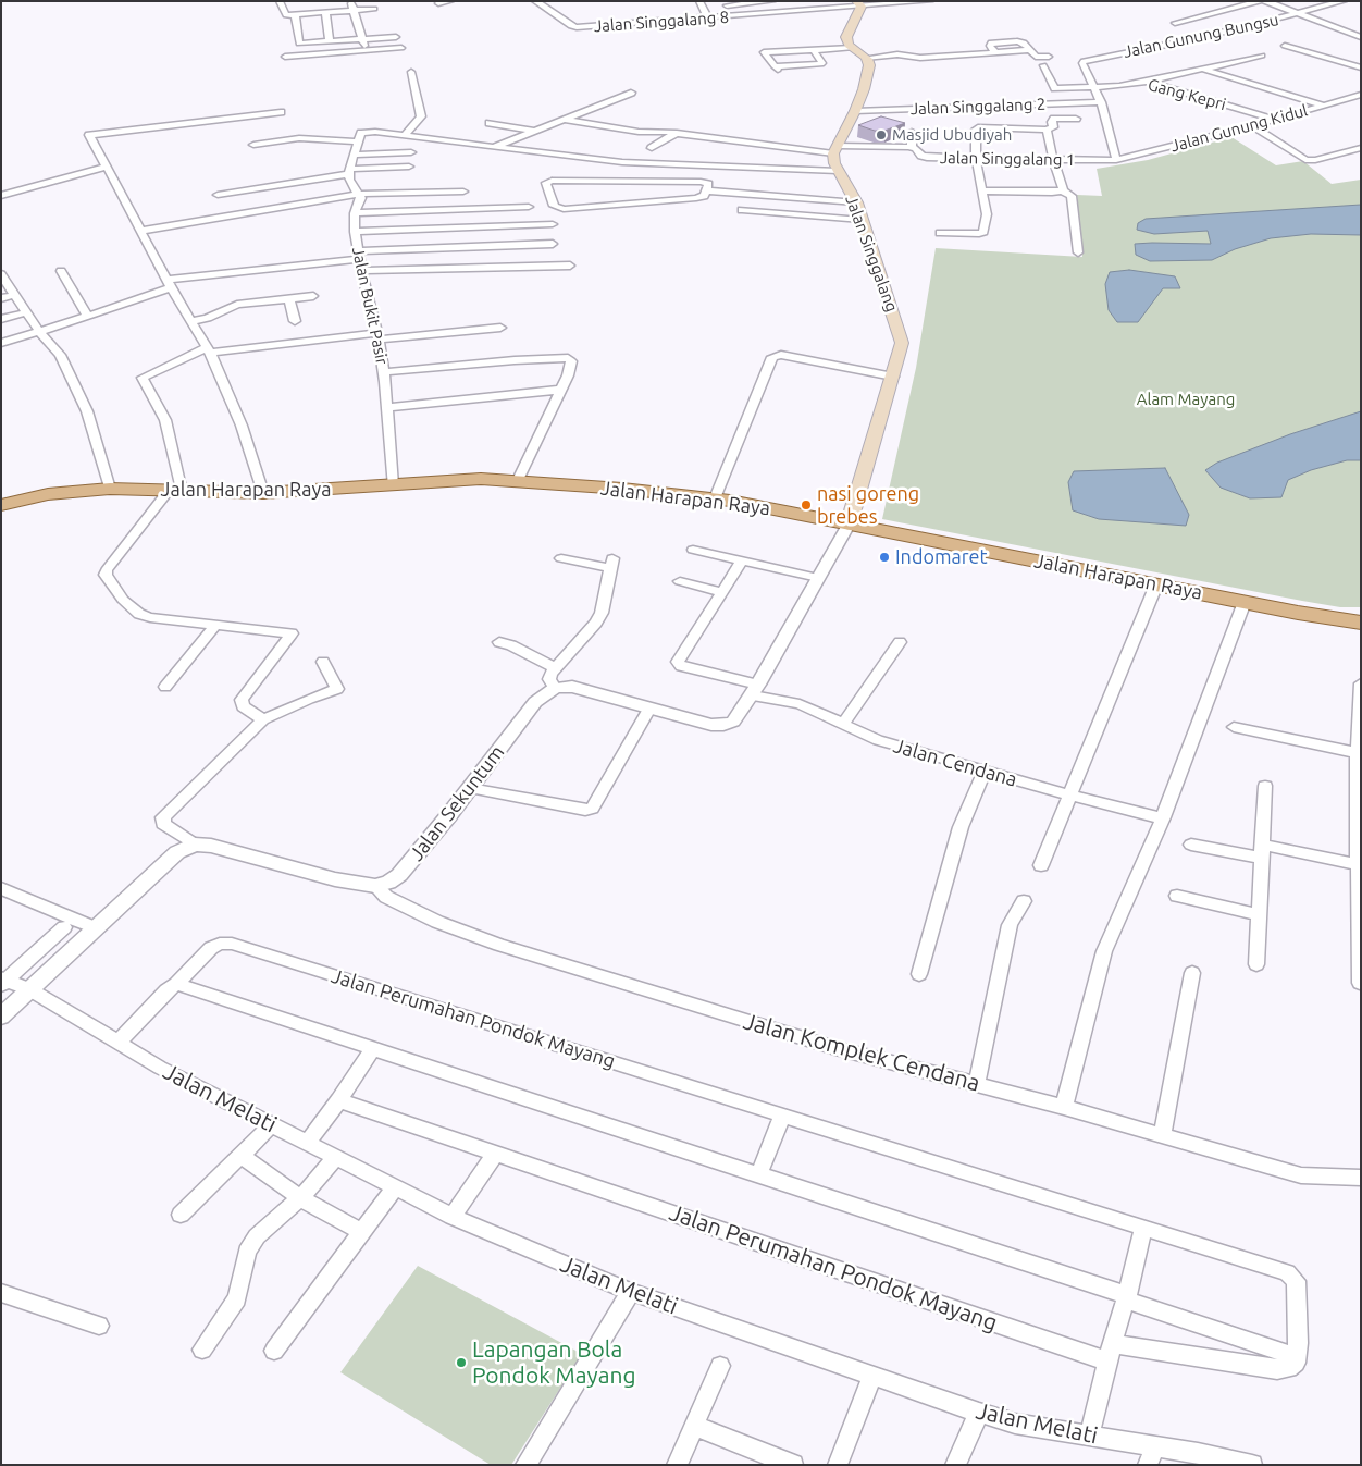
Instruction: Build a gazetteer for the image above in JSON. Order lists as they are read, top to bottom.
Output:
{
  "streets": {
    "main road": ["Jalan Singgalang", "Jalan Harapan Raya"],
    "street": [
      "Jalan Singgalang 8",
      "Jalan Gunung Bungsu",
      "Gang Kepri",
      "Jalan Singgalang 2",
      "Jalan Gunung Kidul",
      "Jalan Singgalang 1",
      "Jalan Bukit Pasir",
      "Jalan Cendana",
      "Jalan Sekuntum",
      "Jalan Perumahan Pondok Mayang",
      "Jalan Komplek Cendana",
      "Jalan Melati"
    ]
  },
  "crossings": [
    ["Jalan Gunung Bungsu", "Gang Kepri"],
    ["Gang Kepri", "Jalan Gunung Kidul"],
    ["Jalan Gunung Kidul", "Jalan Singgalang 1"],
    ["Jalan Singgalang 1", "Jalan Singgalang"],
    ["Jalan Singgalang", "Jalan Harapan Raya"],
    ["Jalan Bukit Pasir", "Jalan Harapan Raya"],
    ["Jalan Sekuntum", "Jalan Komplek Cendana"],
    ["Jalan Perumahan Pondok Mayang", "Jalan Melati"]
  ],
  "parks": ["Alam Mayang"],
  "places": [
    "Masjid Ubudiyah",
    "nasi goreng brebes",
    "Indomaret",
    "Lapangan Bola Pondok Mayang"
  ]
}
